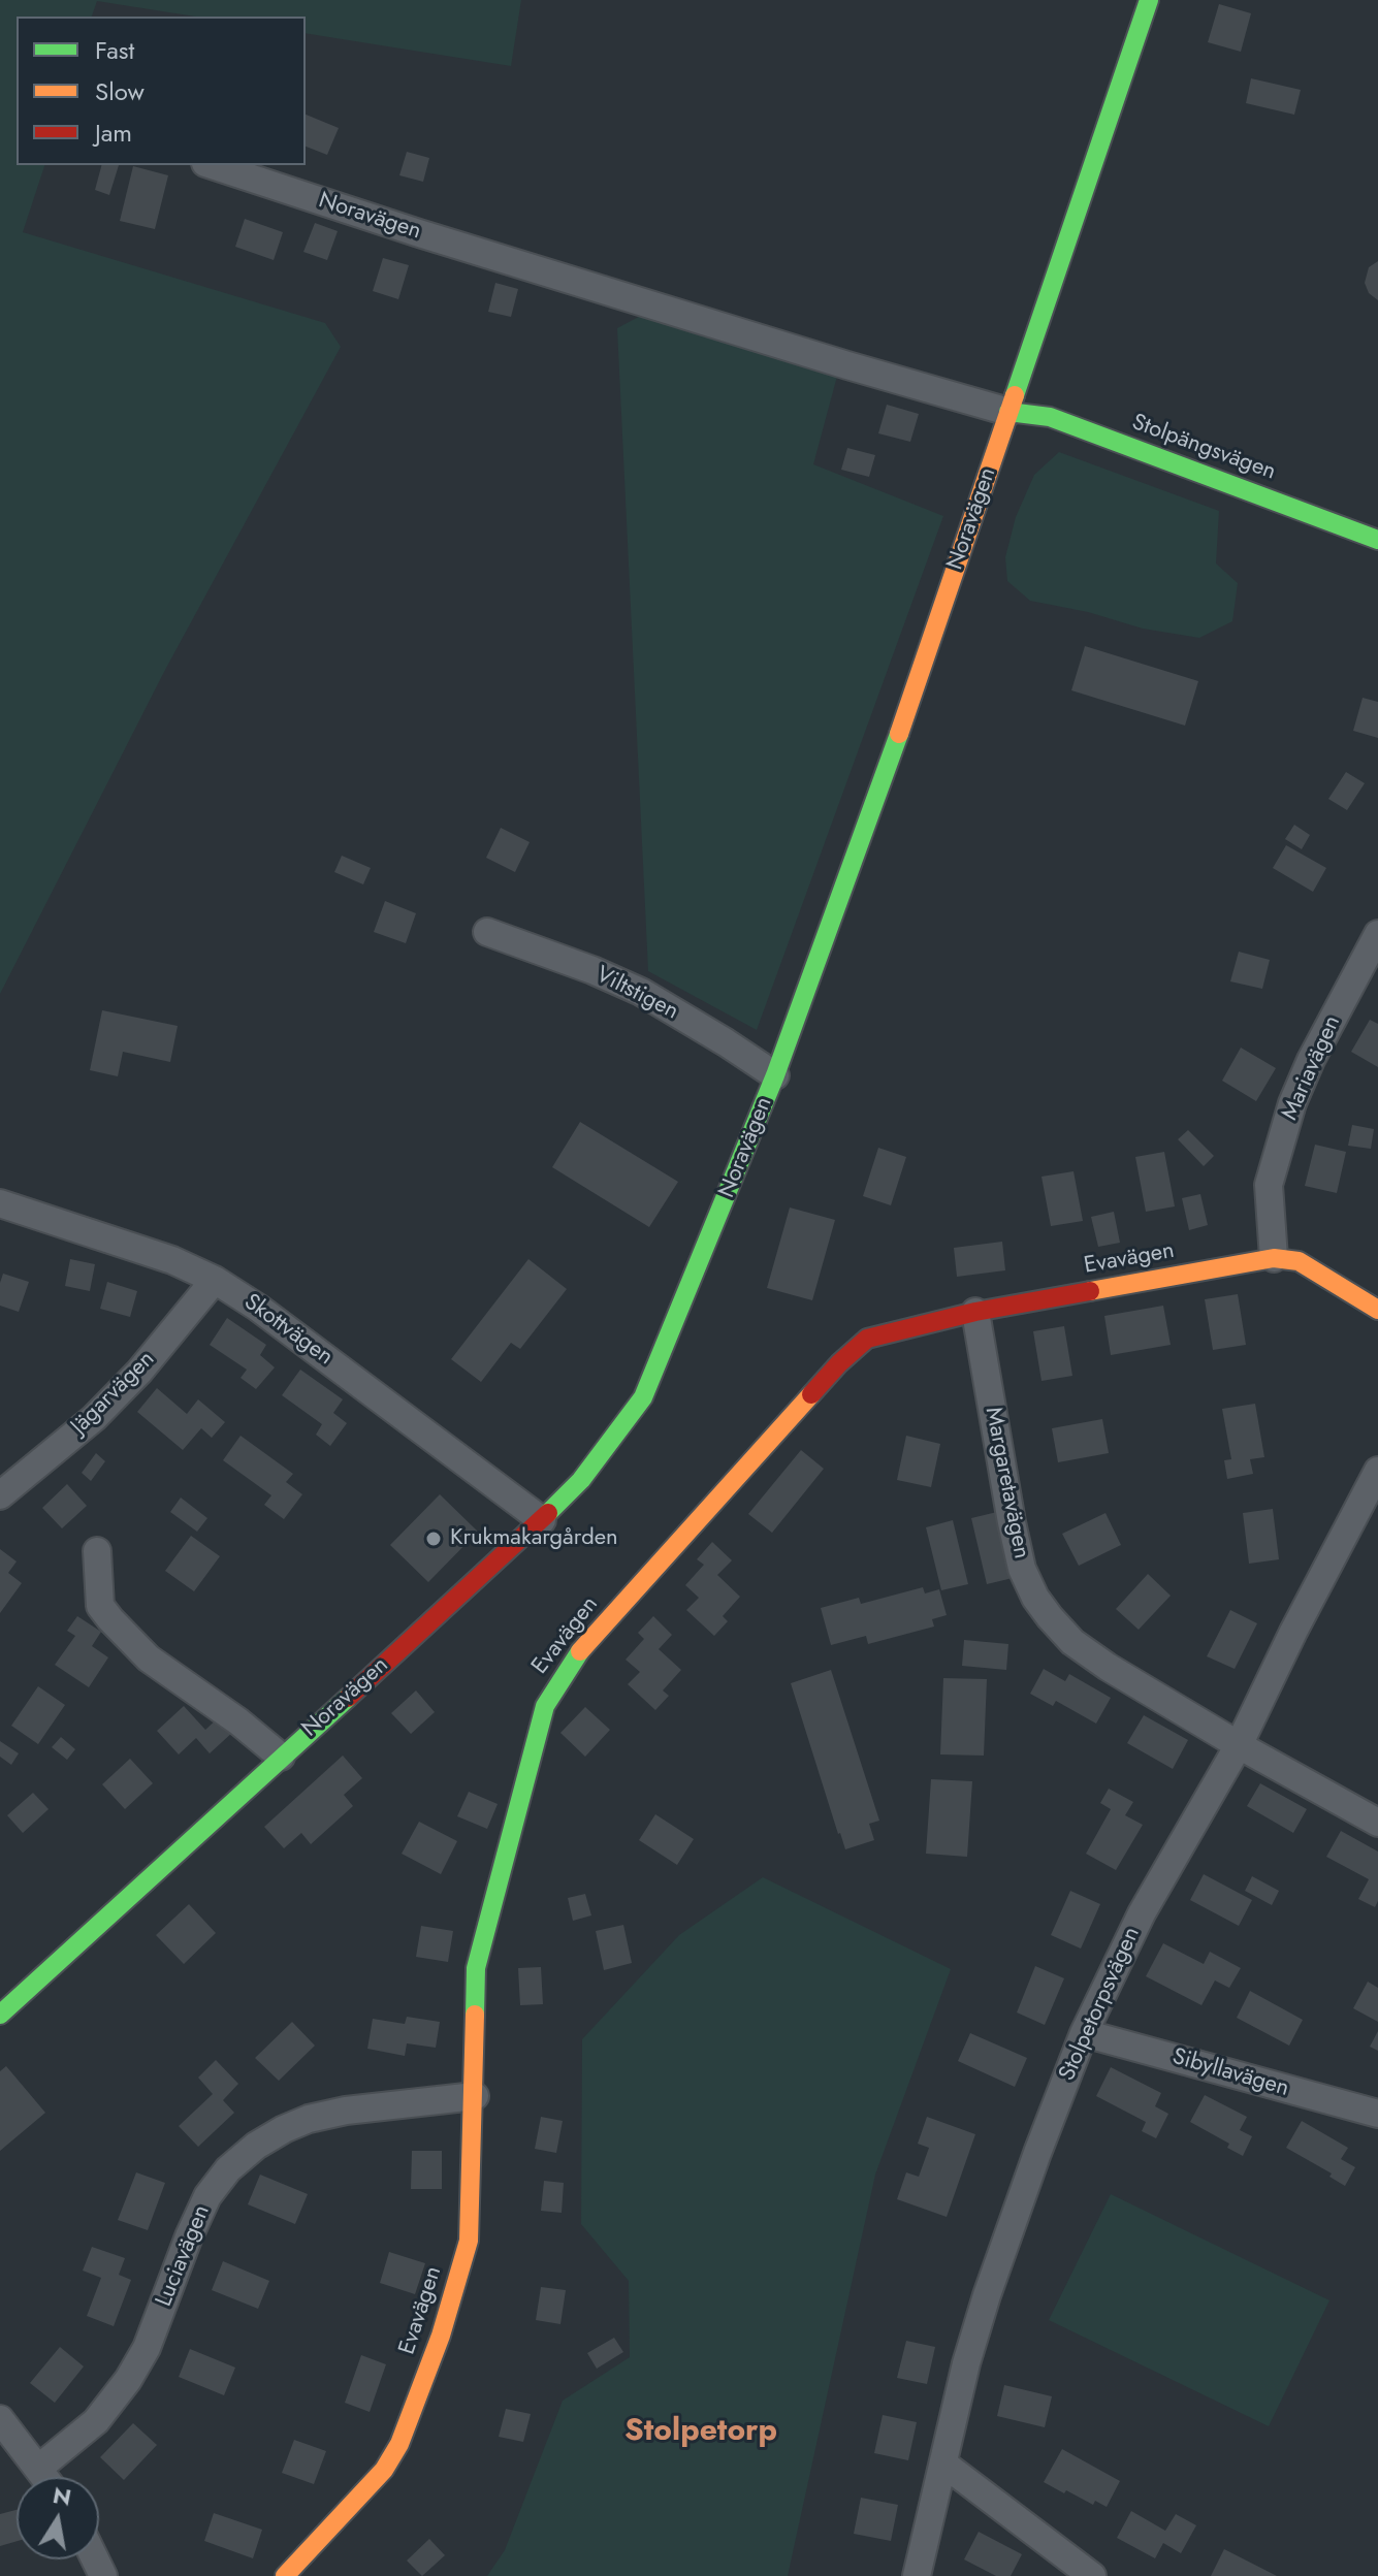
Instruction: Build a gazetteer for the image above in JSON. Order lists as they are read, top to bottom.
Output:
{
  "streets": {
    "street": [
      "Noravägen",
      "Stolpängsvägen",
      "Viltstigen",
      "Mariavägen",
      "Evavägen",
      "Skottvägen",
      "Jägarvägen",
      "Margaretavägen",
      "Stolpetorpsvägen",
      "Sibyllavägen",
      "Luciavägen"
    ]
  },
  "crossings": [
    ["Noravägen", "Stolpängsvägen"],
    ["Noravägen", "Viltstigen"],
    ["Noravägen", "Skottvägen"],
    ["Mariavägen", "Evavägen"],
    ["Evavägen", "Margaretavägen"],
    ["Evavägen", "Luciavägen"],
    ["Skottvägen", "Jägarvägen"],
    ["Margaretavägen", "Stolpetorpsvägen"],
    ["Stolpetorpsvägen", "Sibyllavägen"]
  ],
  "districts": ["Stolpetorp"],
  "places": ["Krukmakargården"],
  "legend": ["Fast", "Slow", "Jam"],
  "north": "top"
}
